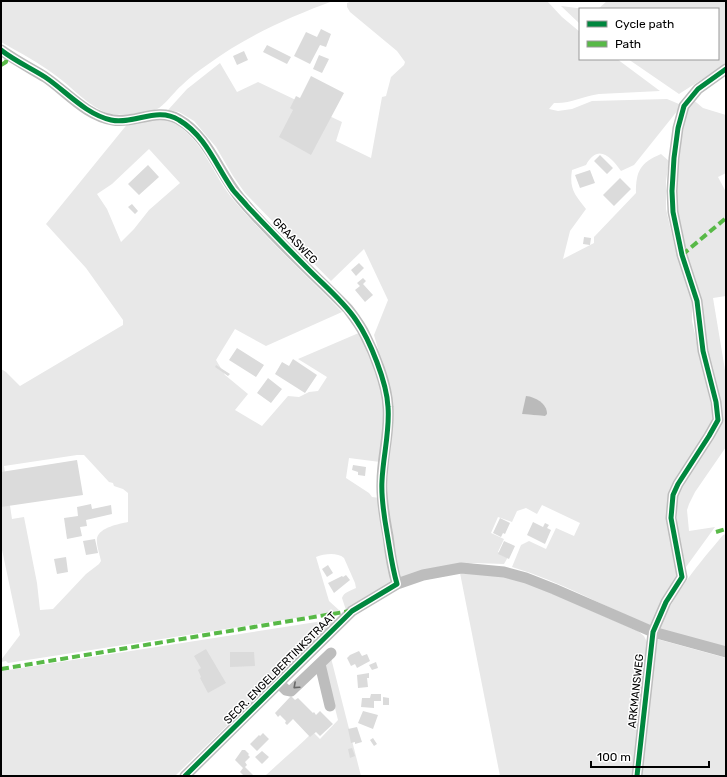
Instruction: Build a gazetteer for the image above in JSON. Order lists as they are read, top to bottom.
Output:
{
  "streets": {
    "street": ["GRAASWEG", "SECR. ENGELBERTINKSTRAAT", "ARKMANSWEG"]
  },
  "crossings": [
    ["GRAASWEG", "SECR. ENGELBERTINKSTRAAT"],
    ["SECR. ENGELBERTINKSTRAAT", "ARKMANSWEG"]
  ],
  "legend": ["Cycle path", "Path"],
  "scale_bar": "100 m"
}
